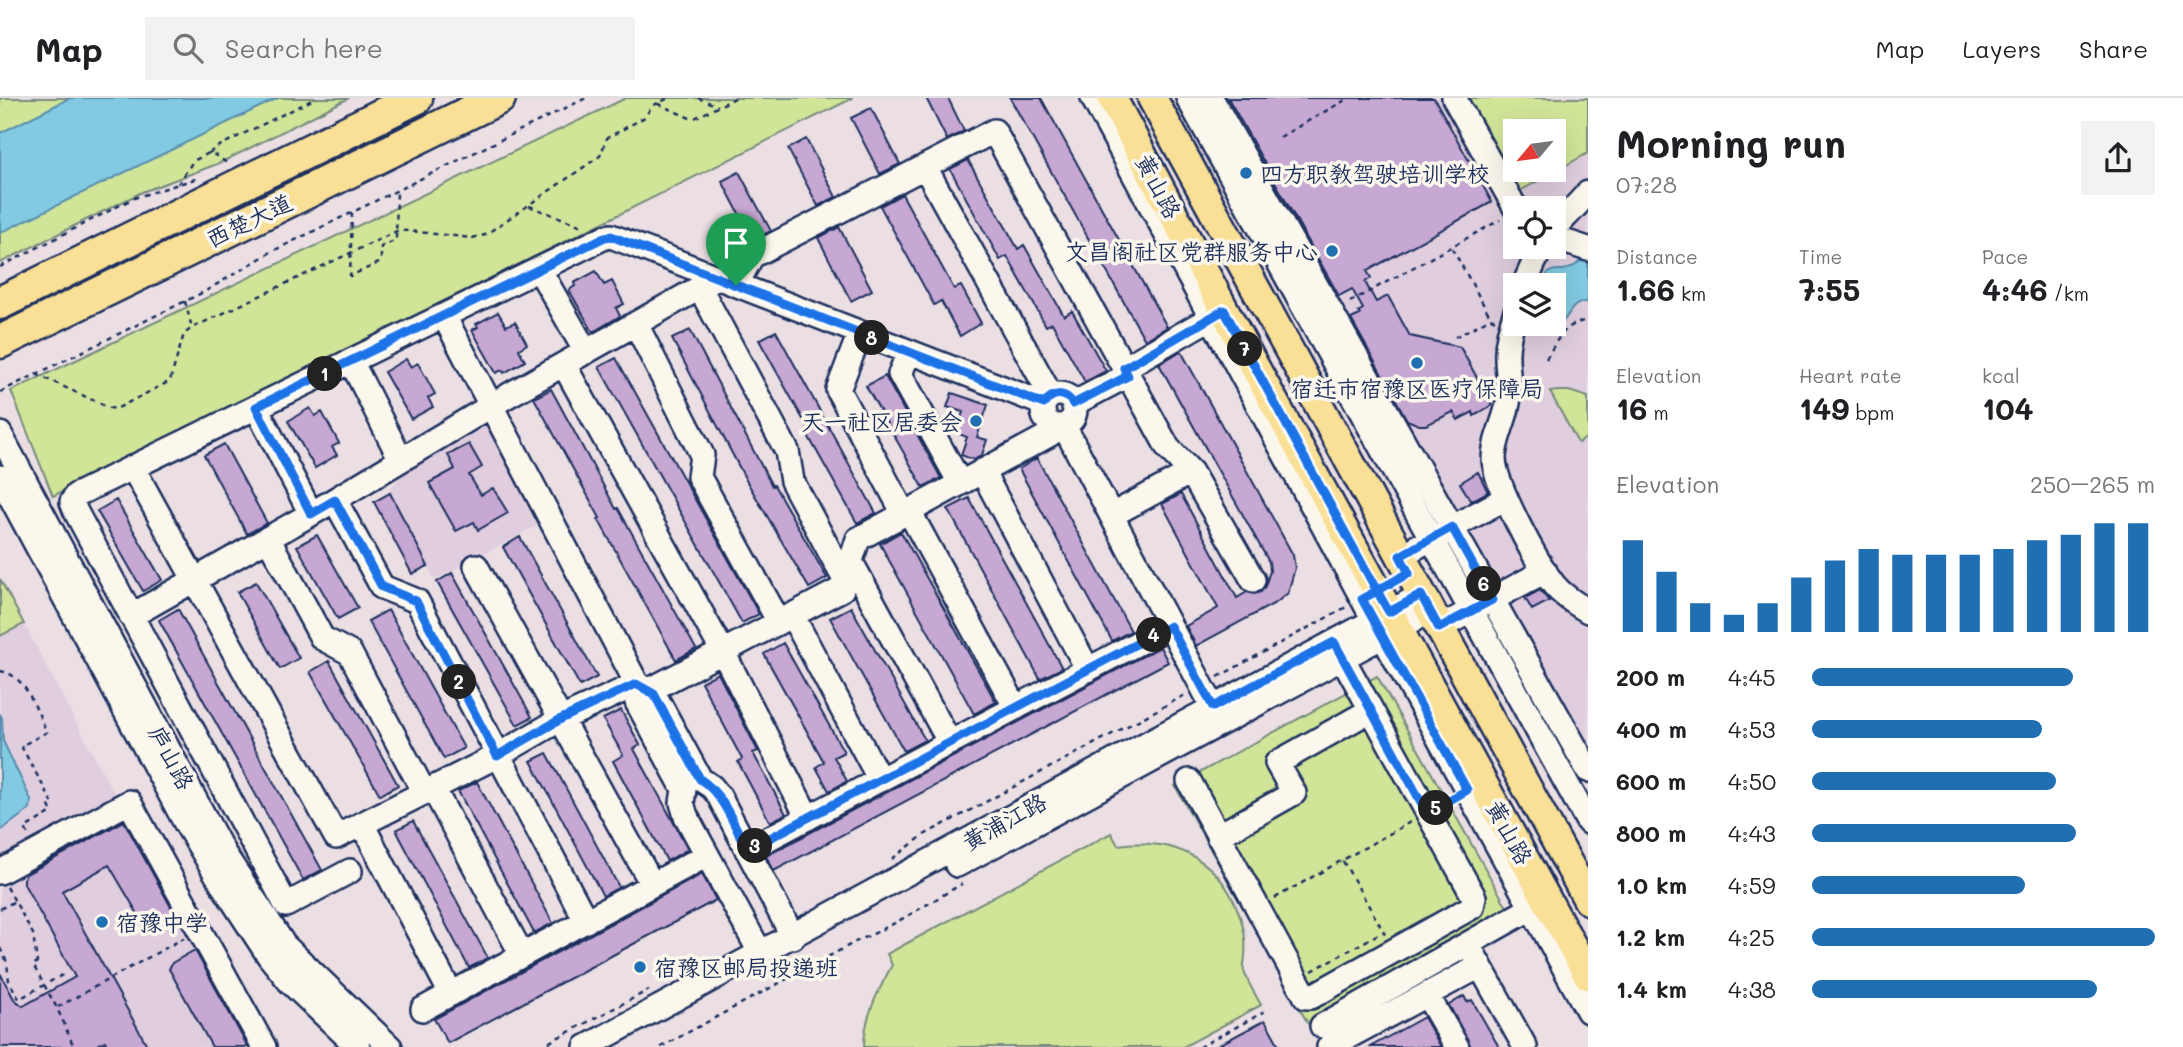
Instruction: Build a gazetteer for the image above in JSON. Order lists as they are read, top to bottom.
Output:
{
  "streets": {
    "highway": ["西楚大道"],
    "main road": ["黄山路"],
    "street": ["庐山路", "黄浦江路"]
  },
  "crossings": [
    ["黄山路", "黄浦江路"]
  ],
  "places": [
    "四方职教驾驶培训学校",
    "文昌阁社区党群服务中心",
    "宿迁市宿豫区医疗保障局",
    "天一社区居委会",
    "宿豫中学",
    "宿豫区邮局投递班"
  ],
  "north": "bottom left",
  "page": {
    "header": "Map",
    "search": "Search here",
    "nav": ["Map", "Layers", "Share"],
    "heading": ["Morning run", "07:28"],
    "stats": [
      ["Distance", "1.66 km"],
      ["Time", "7:55"],
      ["Pace", "4:46 /km"],
      ["Elevation", "16 m"],
      ["Heart rate", "149 bpm"],
      ["kcal", "104"]
    ],
    "pins": [
      "8",
      "7",
      "1",
      "6",
      "4",
      "2",
      "5",
      "3"
    ],
    "chart": ["Elevation", "250–265 m"],
    "list": [
      {
        "name": "200 m",
        "note": "4:45"
      },
      {
        "name": "400 m",
        "note": "4:53"
      },
      {
        "name": "600 m",
        "note": "4:50"
      },
      {
        "name": "800 m",
        "note": "4:43"
      },
      {
        "name": "1.0 km",
        "note": "4:59"
      },
      {
        "name": "1.2 km",
        "note": "4:25"
      },
      {
        "name": "1.4 km",
        "note": "4:38"
      }
    ]
  }
}
